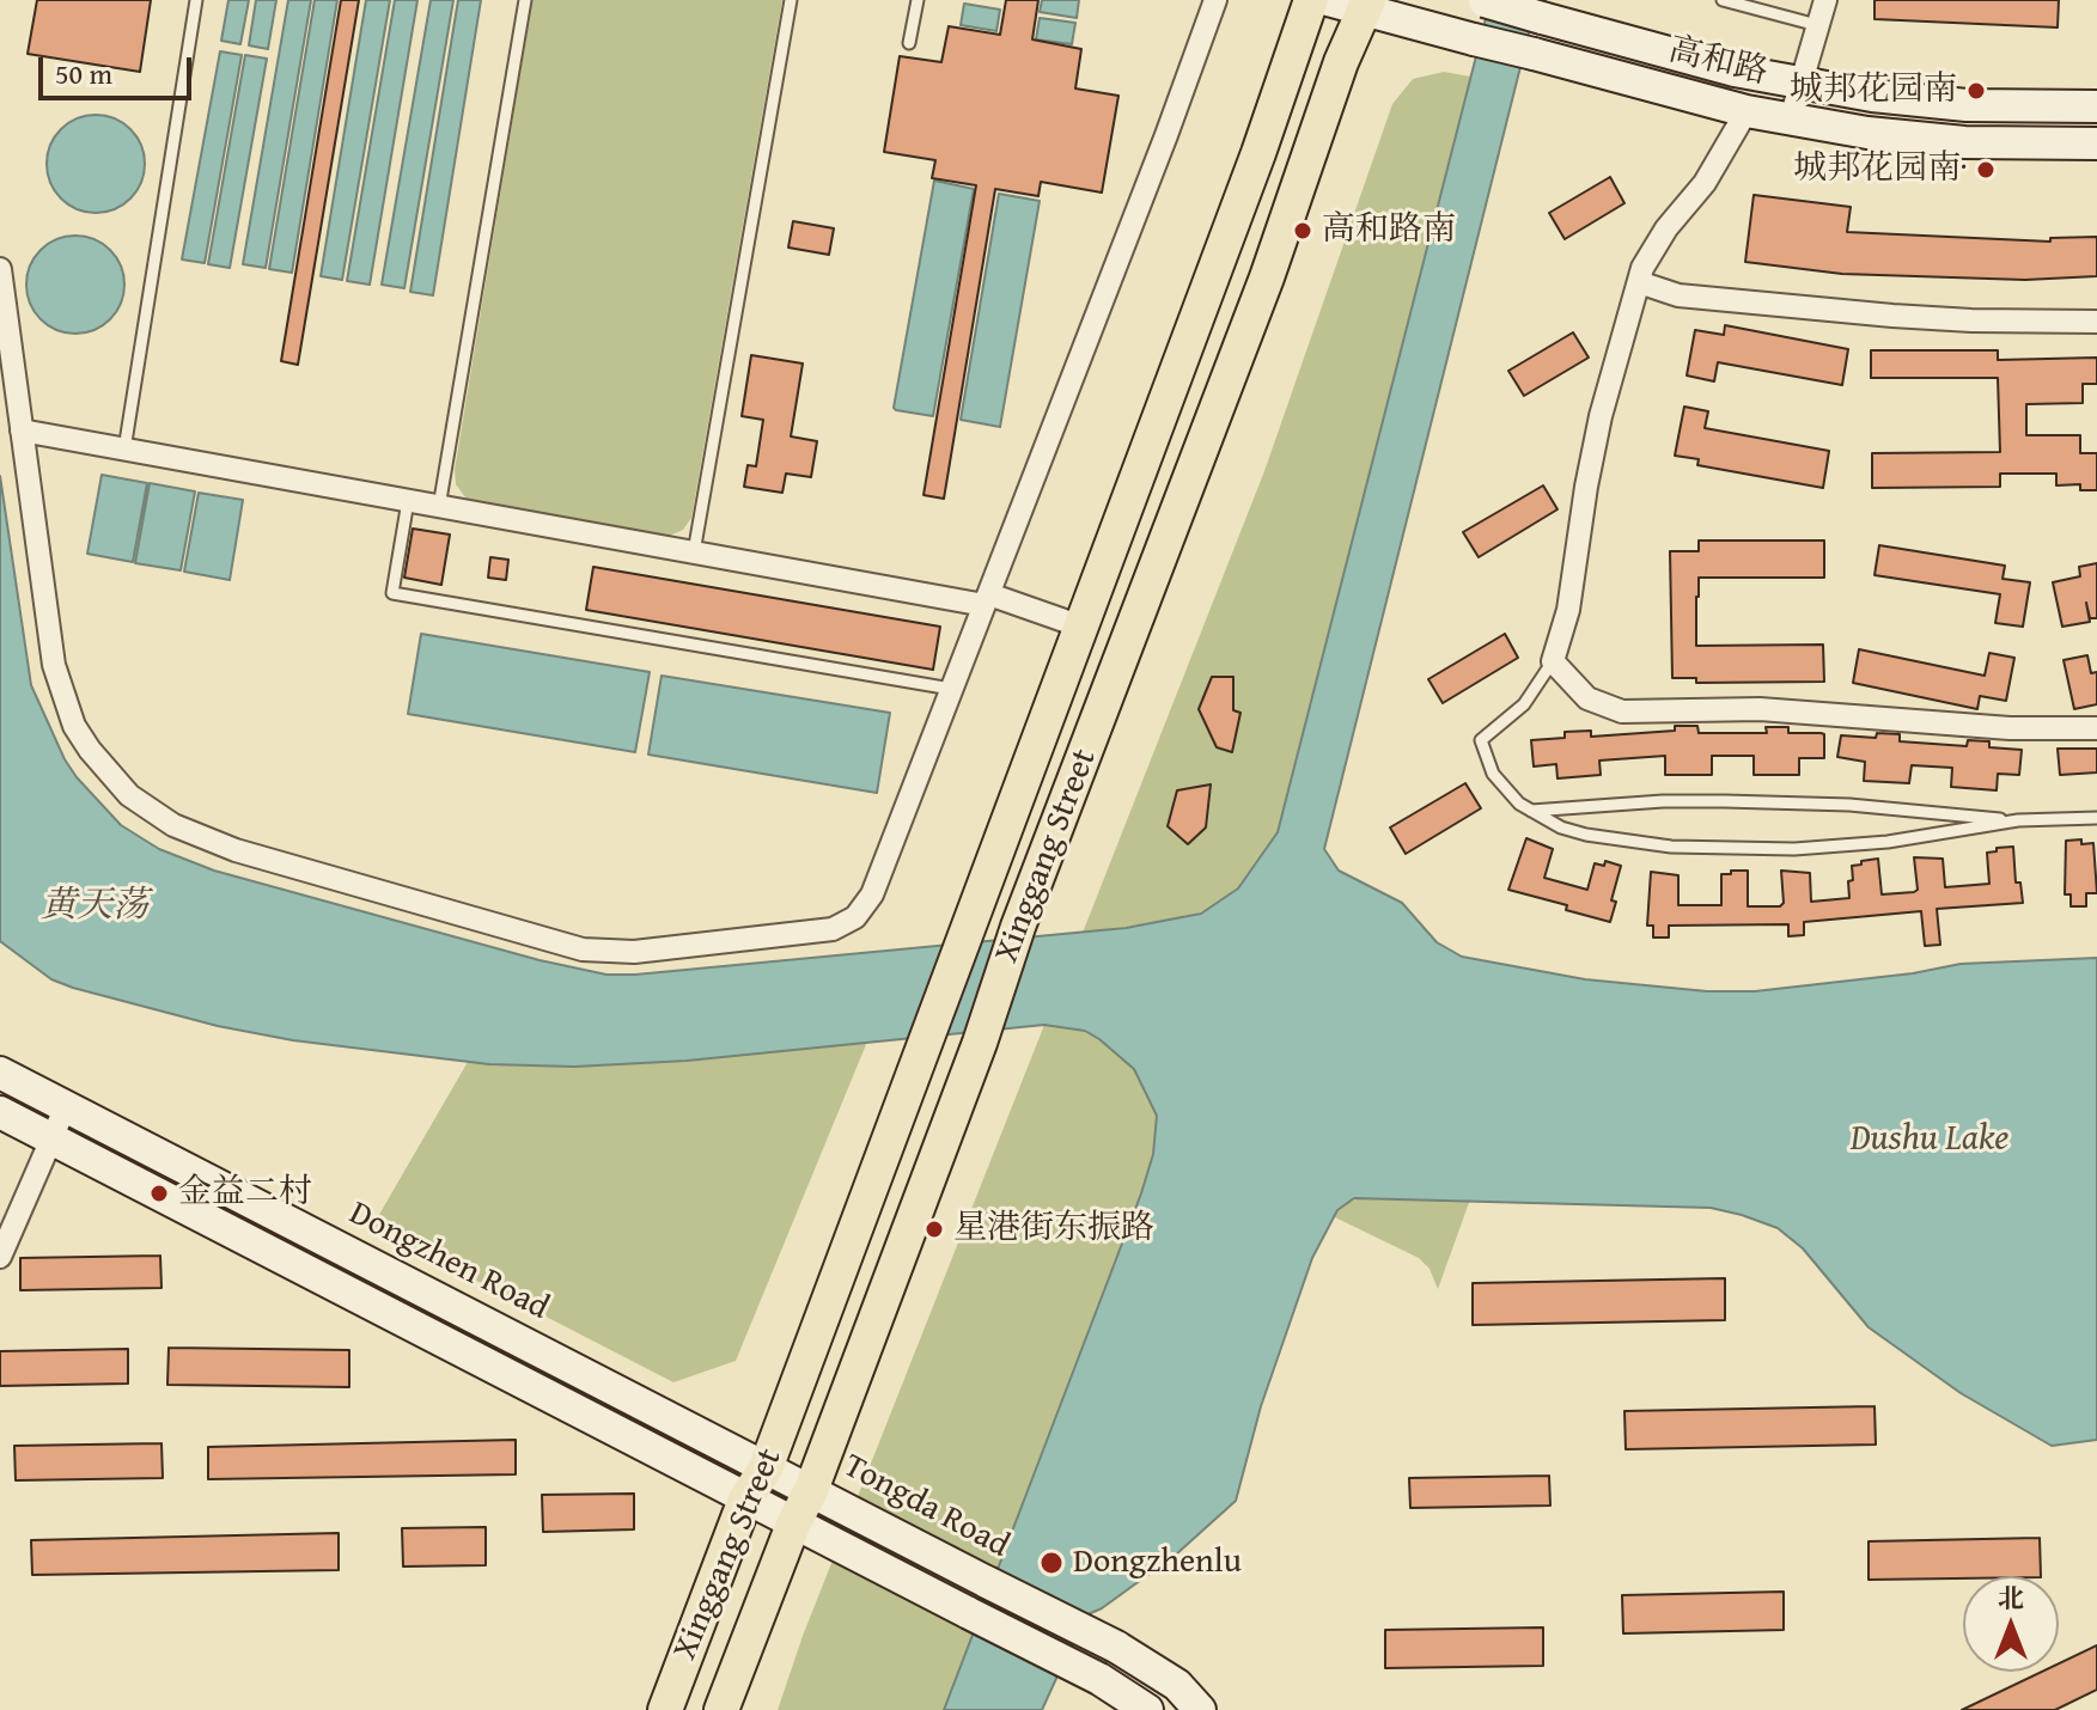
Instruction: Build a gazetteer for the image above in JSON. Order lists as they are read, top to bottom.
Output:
{
  "streets": {
    "main road": [
      "高和路",
      "Xinggang Street",
      "Dongzhen Road",
      "Tongda Road"
    ]
  },
  "crossings": [
    ["高和路", "Xinggang Street"],
    ["Xinggang Street", "Dongzhen Road"],
    ["Xinggang Street", "Tongda Road"],
    ["Dongzhen Road", "Tongda Road"]
  ],
  "water": ["黄天荡", "Dushu Lake"],
  "places": [
    "城邦花园南",
    "城邦花园南·",
    "高和路南",
    "金益二村",
    "星港街东振路",
    "Dongzhenlu"
  ],
  "scale_bar": "50 m",
  "north": "top"
}
